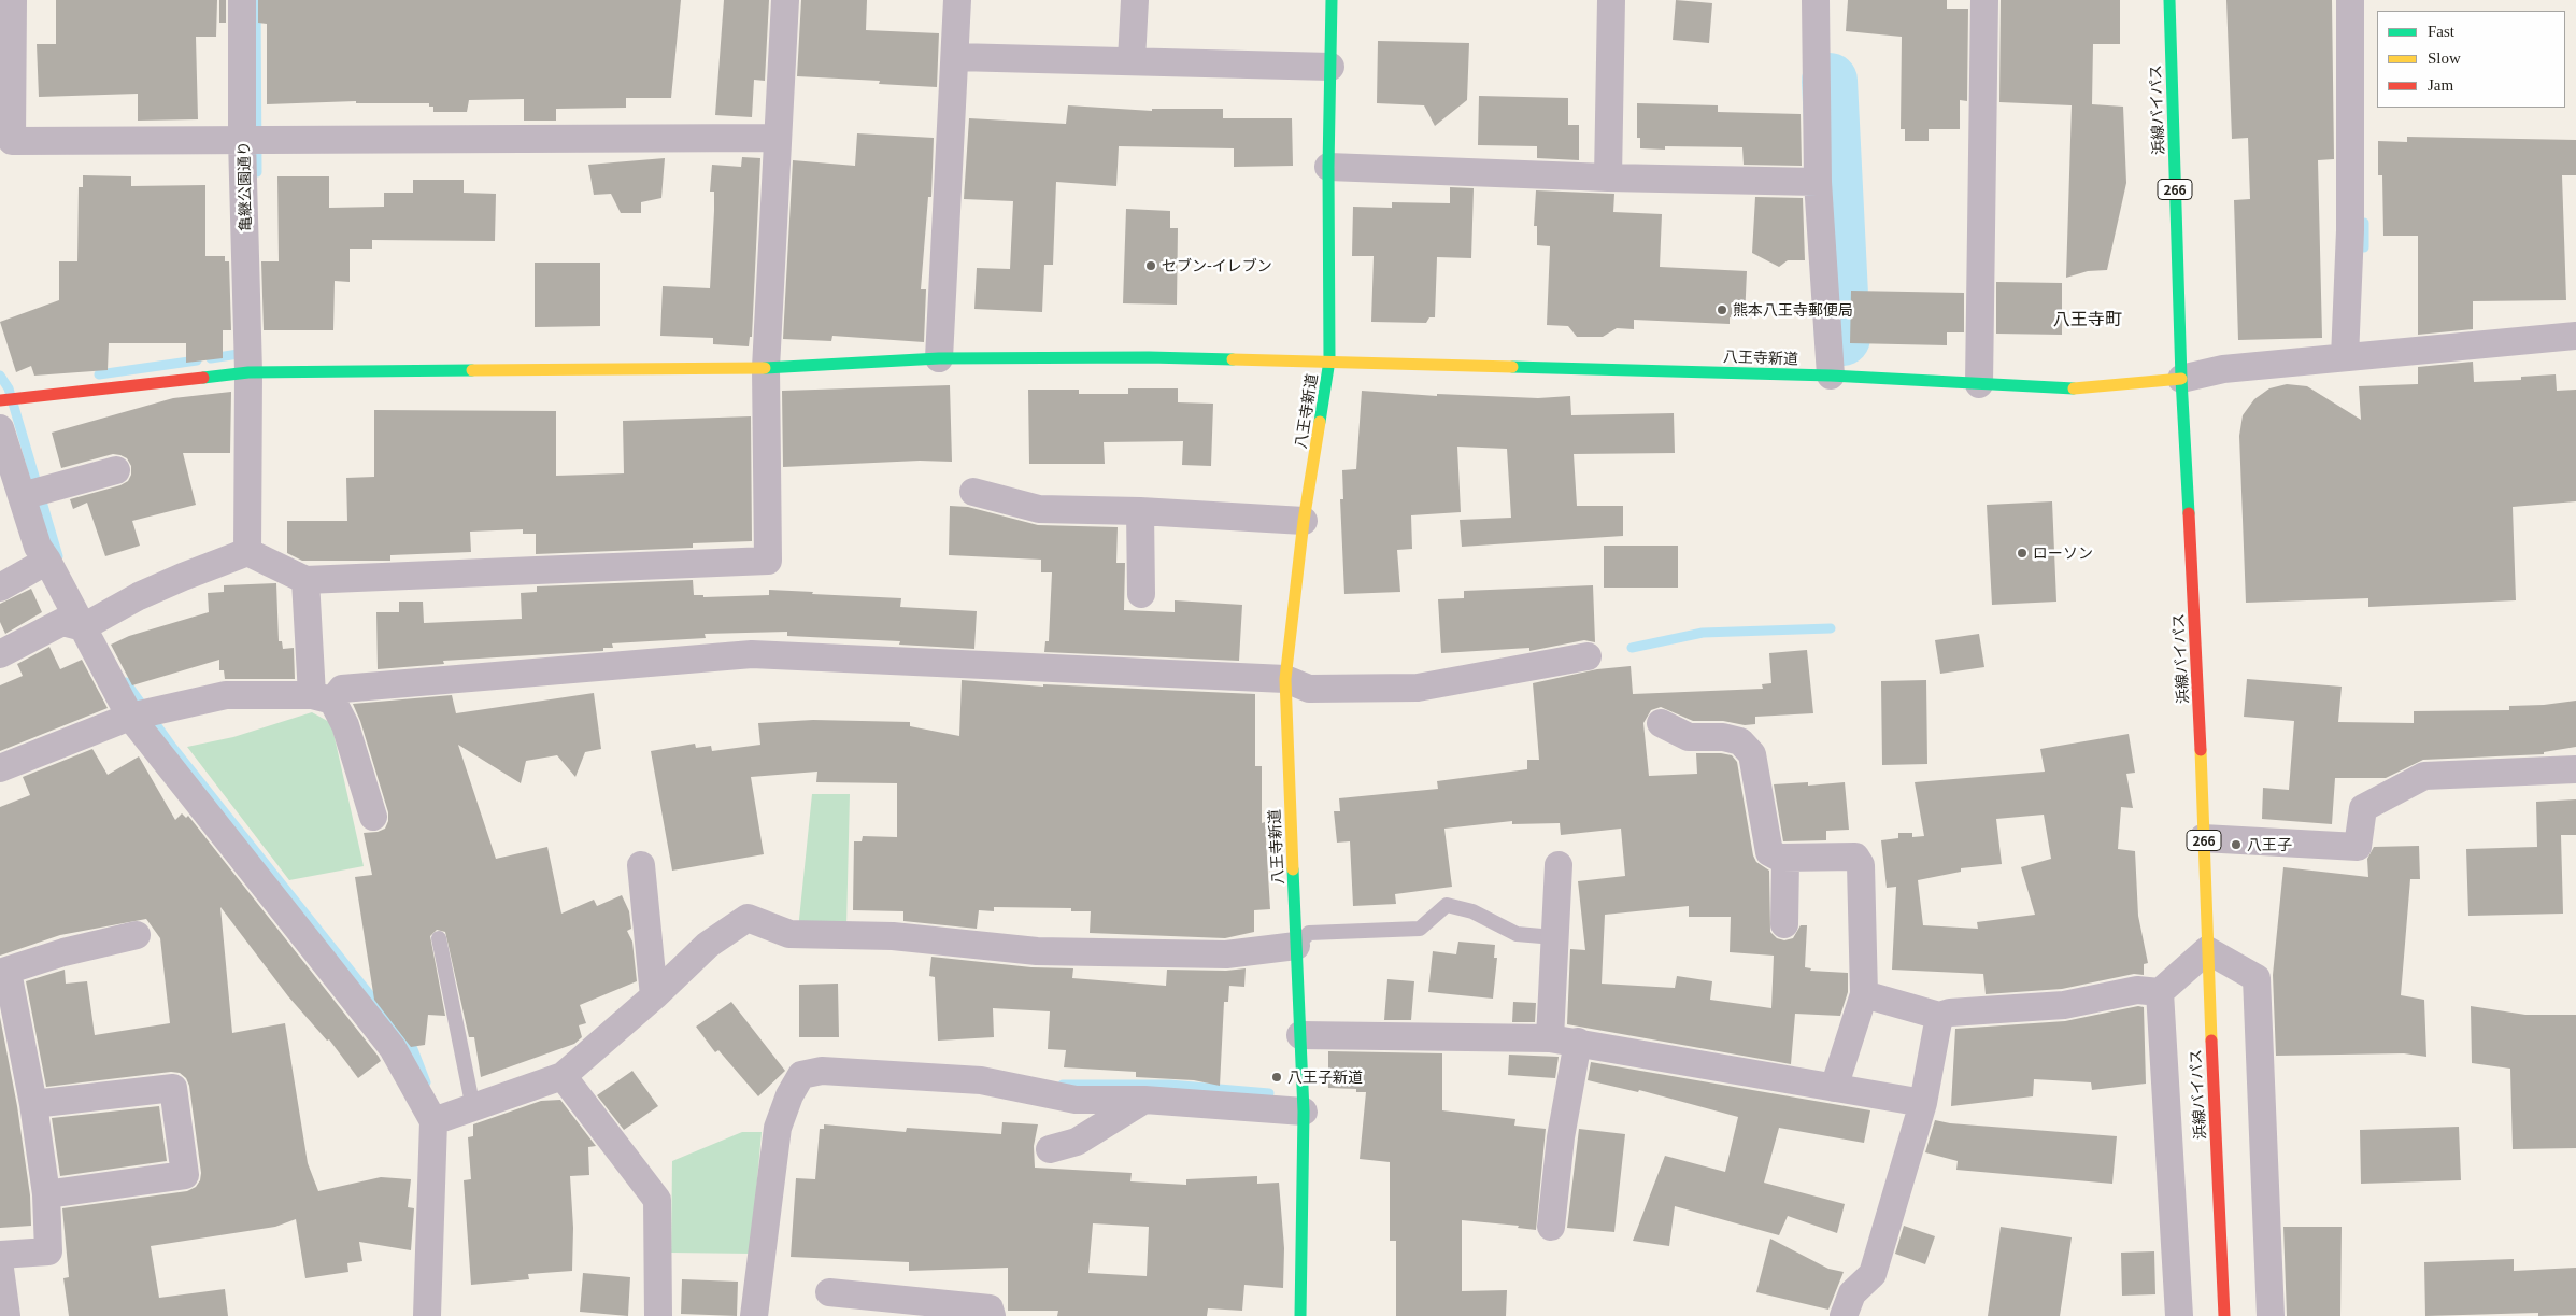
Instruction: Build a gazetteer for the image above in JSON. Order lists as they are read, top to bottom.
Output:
{
  "streets": {
    "main road": ["浜線バイパス", "266", "八王寺新道"],
    "street": ["亀継公園通り"]
  },
  "crossings": [
    ["浜線バイパス", "八王寺新道"]
  ],
  "districts": ["八王寺町"],
  "places": [
    "セブン-イレブン",
    "熊本八王寺郵便局",
    "ローソン",
    "八王子",
    "八王子新道"
  ],
  "legend": ["Fast", "Slow", "Jam"]
}
